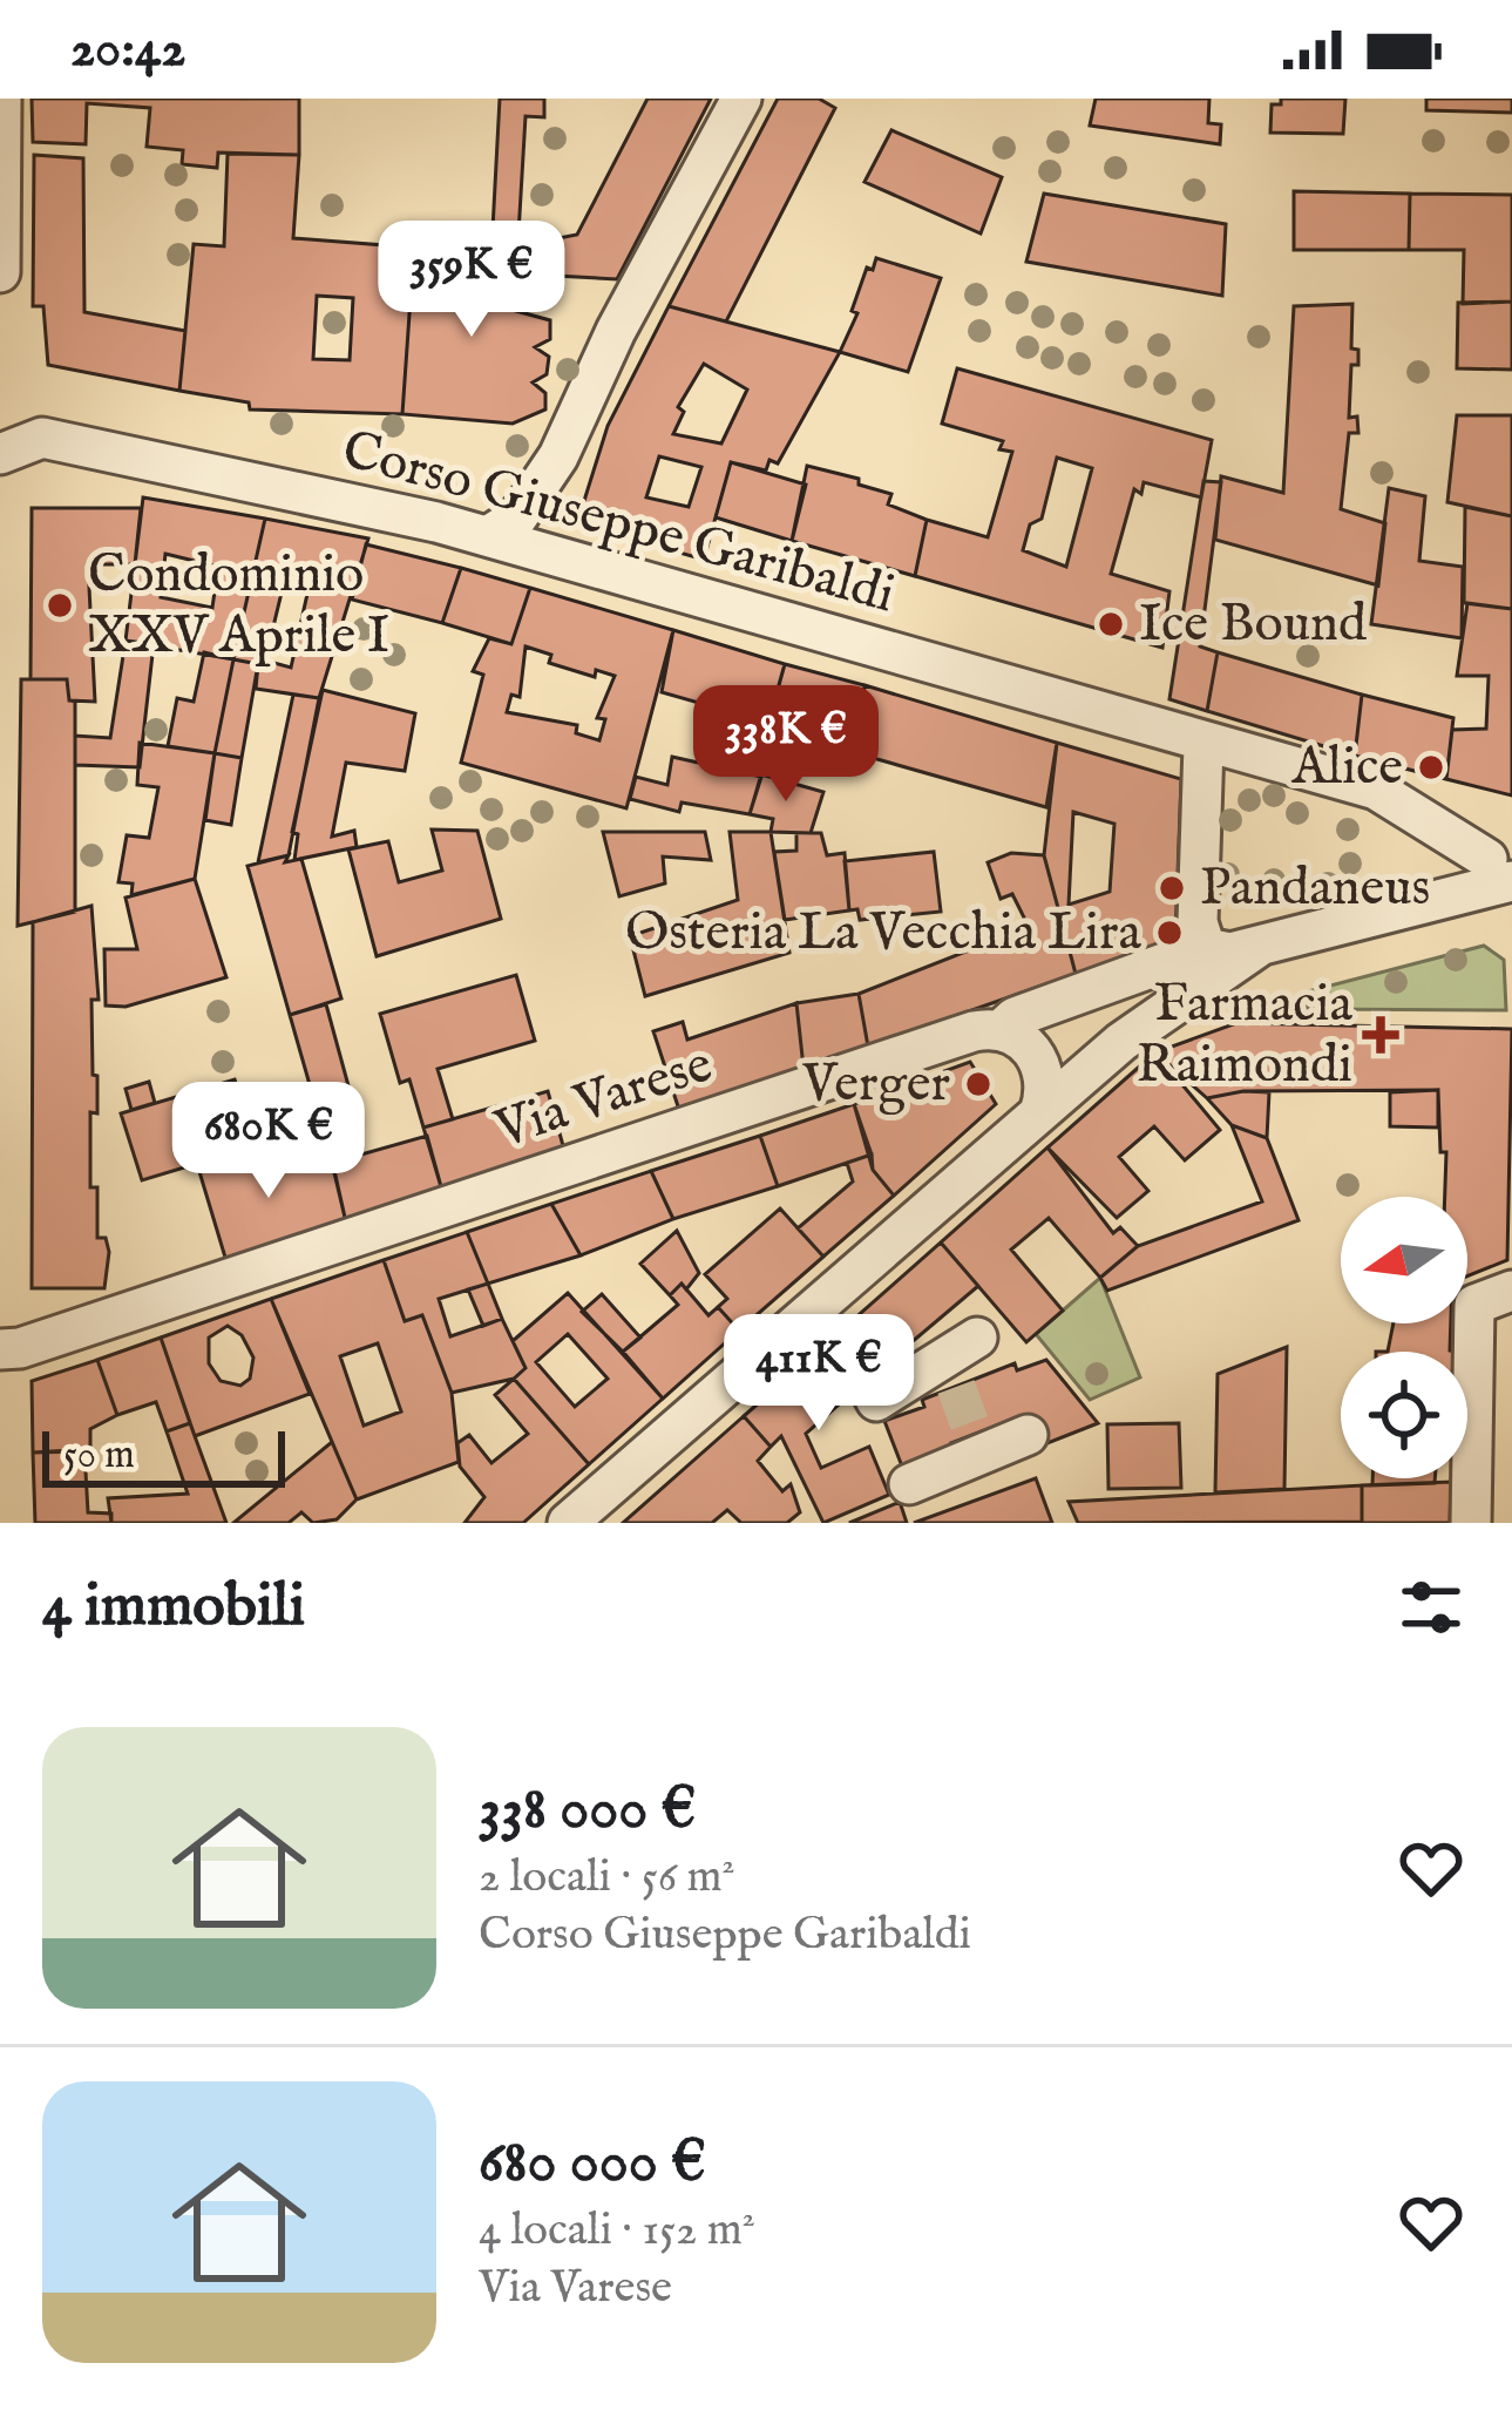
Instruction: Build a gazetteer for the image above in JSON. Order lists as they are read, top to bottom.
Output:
{
  "streets": {
    "street": ["Corso Giuseppe Garibaldi", "Via Varese"]
  },
  "places": {
    "other": [
      "Condominio XXV Aprile I",
      "Ice Bound",
      "Alice",
      "Pandaneus",
      "Osteria La Vecchia Lira",
      "Verger"
    ],
    "health": ["Farmacia Raimondi"]
  },
  "scale_bar": "50 m",
  "north": "left",
  "page": {
    "status": "20:42",
    "price": [
      "359K €",
      "338K €",
      "680K €",
      "411K €"
    ],
    "scale": "50 m",
    "heading": "4 immobili",
    "list": [
      {
        "name": "338 000 €",
        "note": "2 locali · 56 m² · Corso Giuseppe Garibaldi"
      },
      {
        "name": "680 000 €",
        "note": "4 locali · 152 m² · Via Varese"
      }
    ]
  }
}
